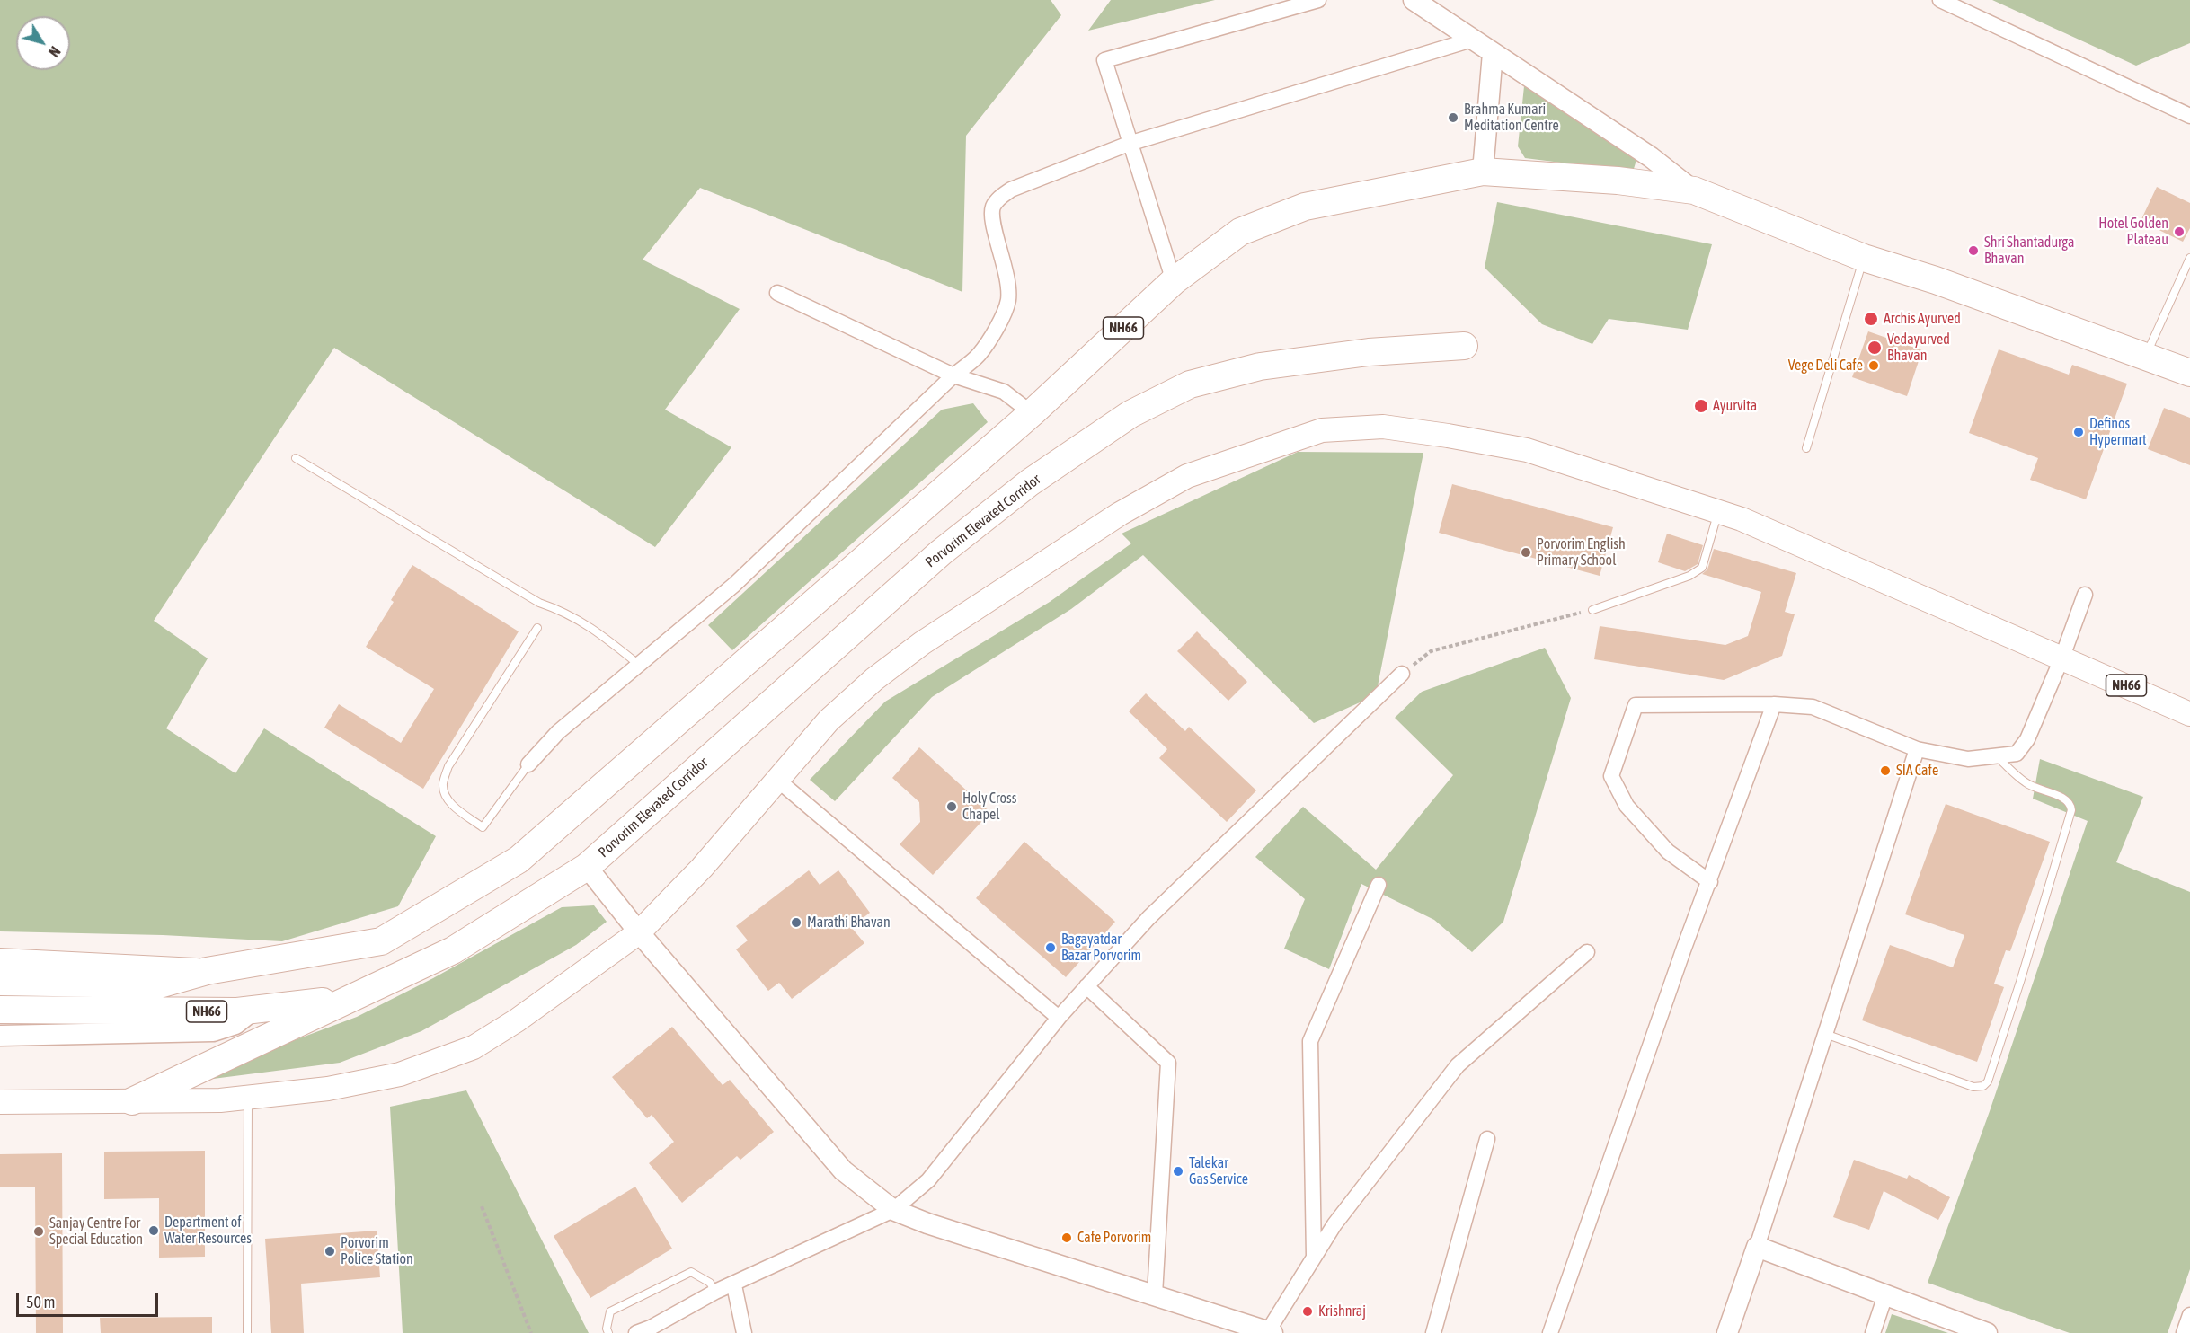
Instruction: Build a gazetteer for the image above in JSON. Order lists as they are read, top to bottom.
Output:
{
  "streets": {
    "highway": ["NH66", "Porvorim Elevated Corridor"]
  },
  "crossings": [
    ["NH66", "Porvorim Elevated Corridor"]
  ],
  "places": [
    "Brahma Kumari Meditation Centre",
    "Hotel Golden Plateau",
    "Shri Shantadurga Bhavan",
    "Archis Ayurved",
    "Vedayurved Bhavan",
    "Vege Deli Cafe",
    "Ayurvita",
    "Definos Hypermart",
    "Porvorim English Primary School",
    "SIA Cafe",
    "Holy Cross Chapel",
    "Marathi Bhavan",
    "Bagayatdar Bazar Porvorim",
    "Talekar Gas Service",
    "Department of Water Resources",
    "Sanjay Centre For Special Education",
    "Cafe Porvorim",
    "Porvorim Police Station",
    "Krishnraj"
  ],
  "scale_bar": "50 m",
  "north": "bottom right"
}
